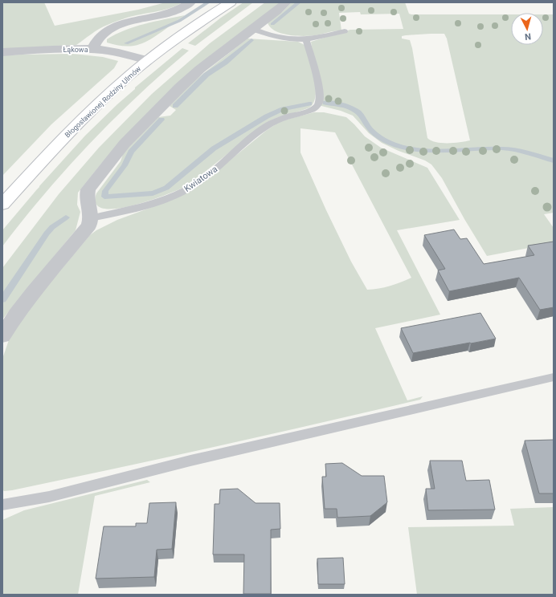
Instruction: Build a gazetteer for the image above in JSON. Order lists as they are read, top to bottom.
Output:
{
  "streets": {
    "main road": ["Błogosławionej Rodziny Ulmów"],
    "street": ["Łąkowa"],
    "lane": ["Kwiatowa"]
  },
  "crossings": [
    ["Łąkowa", "Błogosławionej Rodziny Ulmów"]
  ],
  "north": "bottom"
}
